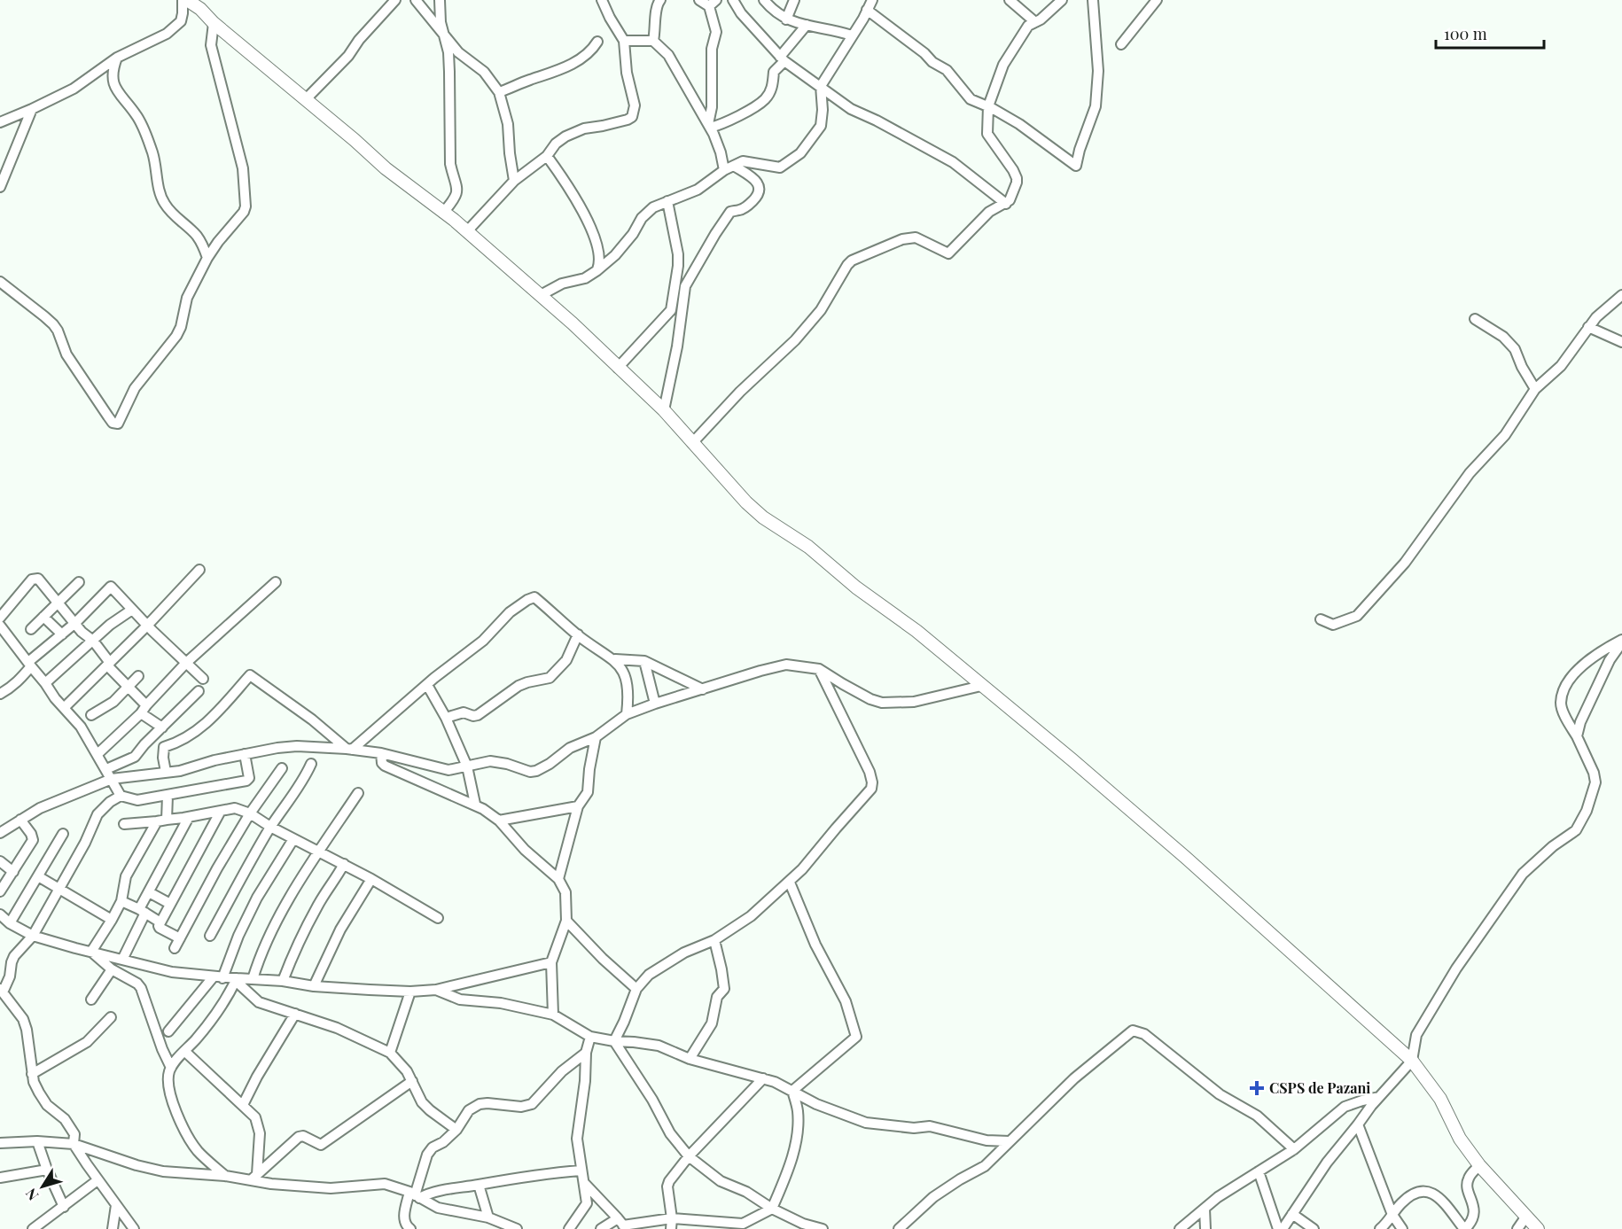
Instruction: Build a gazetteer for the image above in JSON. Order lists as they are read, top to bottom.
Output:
{
  "places": {
    "health": ["CSPS de Pazani"]
  },
  "scale_bar": "100 m",
  "north": "bottom left"
}
